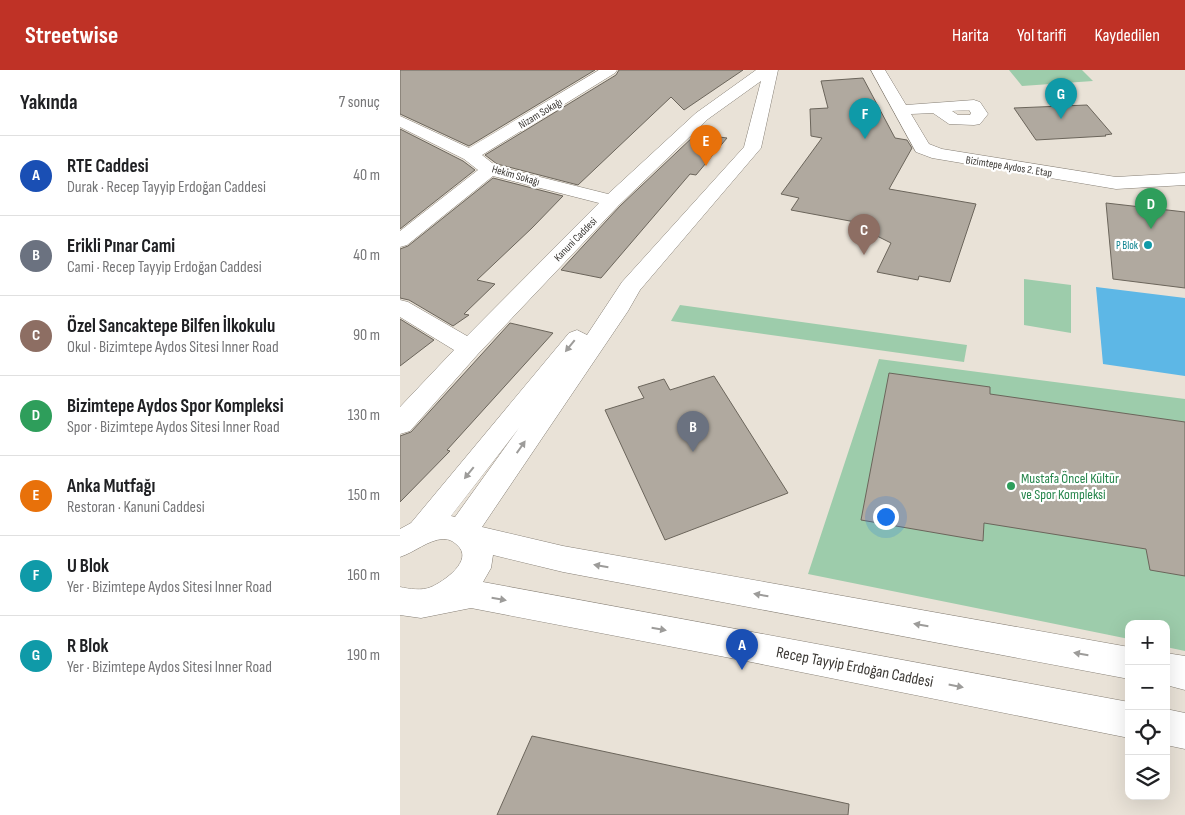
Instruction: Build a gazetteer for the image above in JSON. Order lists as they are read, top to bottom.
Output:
{
  "streets": {
    "street": [
      "Nizam Sokağı",
      "Bizimtepe Aydos 2. Etap",
      "Hekim Sokağı",
      "Kanuni Caddesi",
      "Recep Tayyip Erdoğan Caddesi"
    ]
  },
  "crossings": [
    ["Nizam Sokağı", "Hekim Sokağı"],
    ["Hekim Sokağı", "Kanuni Caddesi"]
  ],
  "places": ["P Blok", "Mustafa Öncel Kültür ve Spor Kompleksi"],
  "page": {
    "header": "Streetwise",
    "nav": ["Harita", "Yol tarifi", "Kaydedilen"],
    "heading": ["Yakında", "7 sonuç"],
    "pins": [
      "G",
      "F",
      "E",
      "D",
      "C",
      "B",
      "A"
    ],
    "list": [
      {
        "mark": "A",
        "name": "RTE Caddesi",
        "note": "Durak · Recep Tayyip Erdoğan Caddesi",
        "value": "40 m"
      },
      {
        "mark": "B",
        "name": "Erikli Pınar Cami",
        "note": "Cami · Recep Tayyip Erdoğan Caddesi",
        "value": "40 m"
      },
      {
        "mark": "C",
        "name": "Özel Sancaktepe Bilfen İlkokulu",
        "note": "Okul · Bizimtepe Aydos Sitesi Inner Road",
        "value": "90 m"
      },
      {
        "mark": "D",
        "name": "Bizimtepe Aydos Spor Kompleksi",
        "note": "Spor · Bizimtepe Aydos Sitesi Inner Road",
        "value": "130 m"
      },
      {
        "mark": "E",
        "name": "Anka Mutfağı",
        "note": "Restoran · Kanuni Caddesi",
        "value": "150 m"
      },
      {
        "mark": "F",
        "name": "U Blok",
        "note": "Yer · Bizimtepe Aydos Sitesi Inner Road",
        "value": "160 m"
      },
      {
        "mark": "G",
        "name": "R Blok",
        "note": "Yer · Bizimtepe Aydos Sitesi Inner Road",
        "value": "190 m"
      }
    ],
    "map_buttons": ["+", "−"]
  }
}
